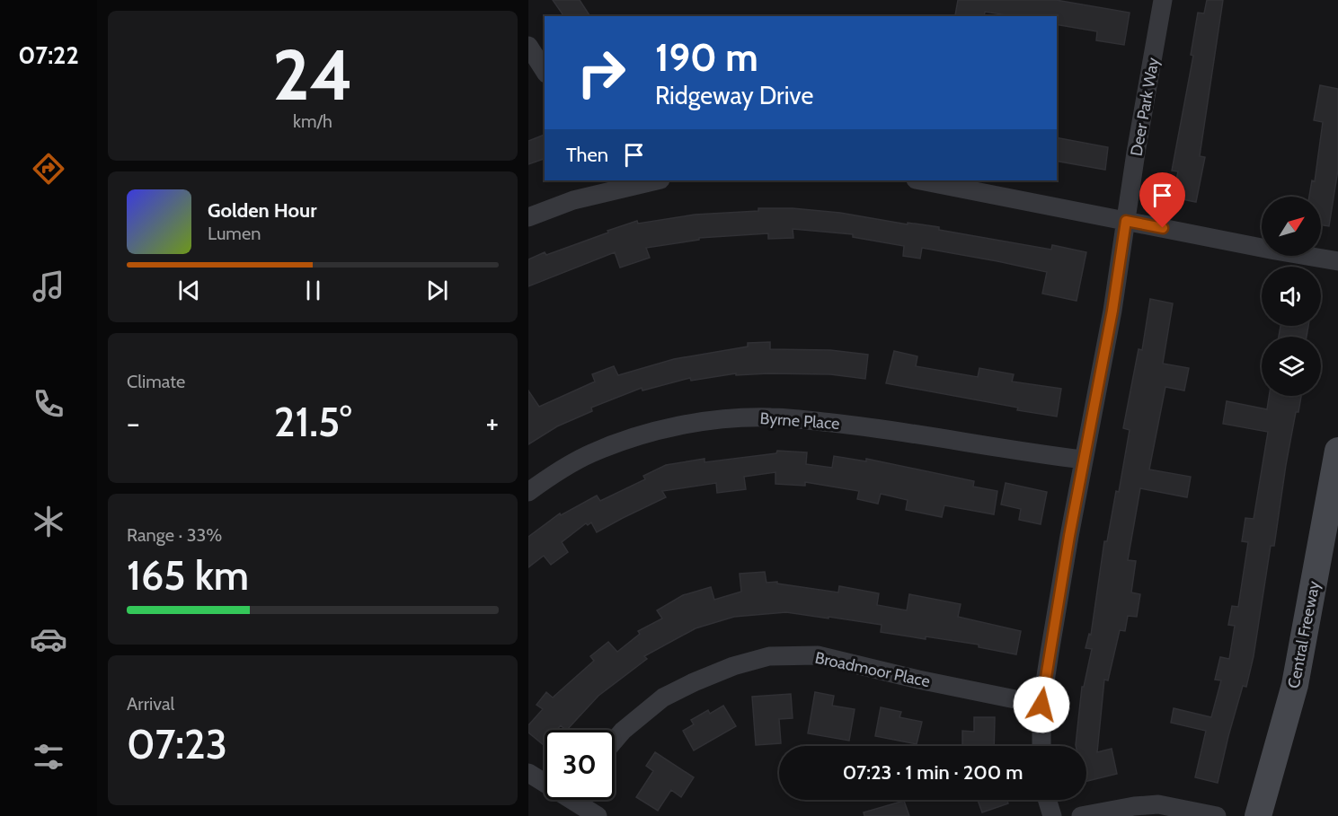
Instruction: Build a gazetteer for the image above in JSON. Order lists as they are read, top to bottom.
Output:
{
  "streets": {
    "main road": ["Central Freeway"],
    "street": ["Deer Park Way", "Byrne Place", "Broadmoor Place"]
  },
  "crossings": [
    ["Deer Park Way", "Byrne Place"],
    ["Deer Park Way", "Broadmoor Place"]
  ],
  "north": "top right",
  "page": {
    "tabs": "07:22",
    "tile": [
      ["24", "km/h"],
      "Climate",
      ["Range · 33%", "165 km"],
      ["Arrival", "07:23"]
    ],
    "turn": ["190 m", "Ridgeway Drive"],
    "then": "Then",
    "song": ["Golden Hour", "Lumen"],
    "heat": ["−", "21.5°", "+"],
    "limit": "30",
    "trip": "07:23 · 1 min · 200 m"
  }
}
